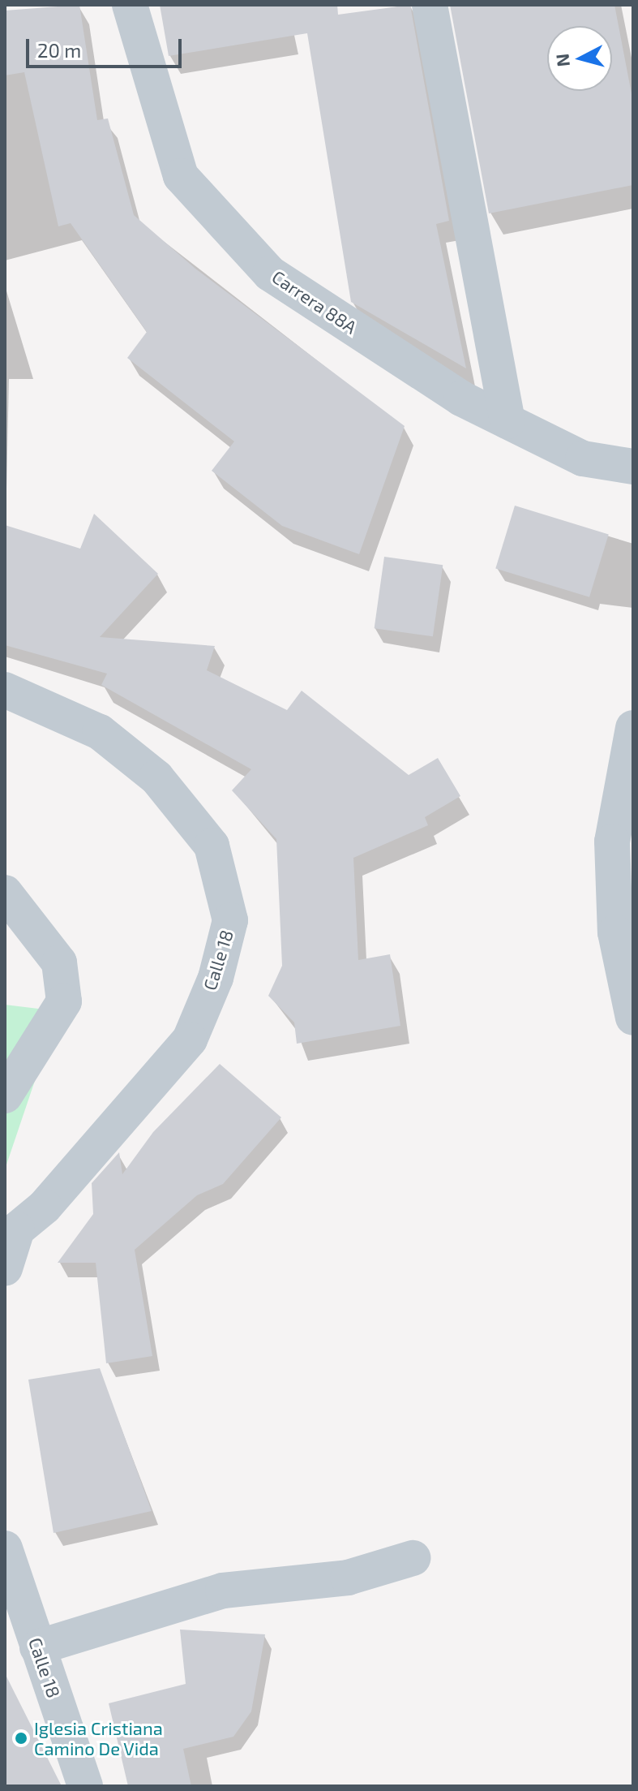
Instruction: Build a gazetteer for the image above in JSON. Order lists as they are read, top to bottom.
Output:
{
  "streets": {
    "street": ["Carrera 88A", "Calle 18"]
  },
  "places": ["Iglesia Cristiana Camino De Vida"],
  "scale_bar": "20 m",
  "north": "left"
}
